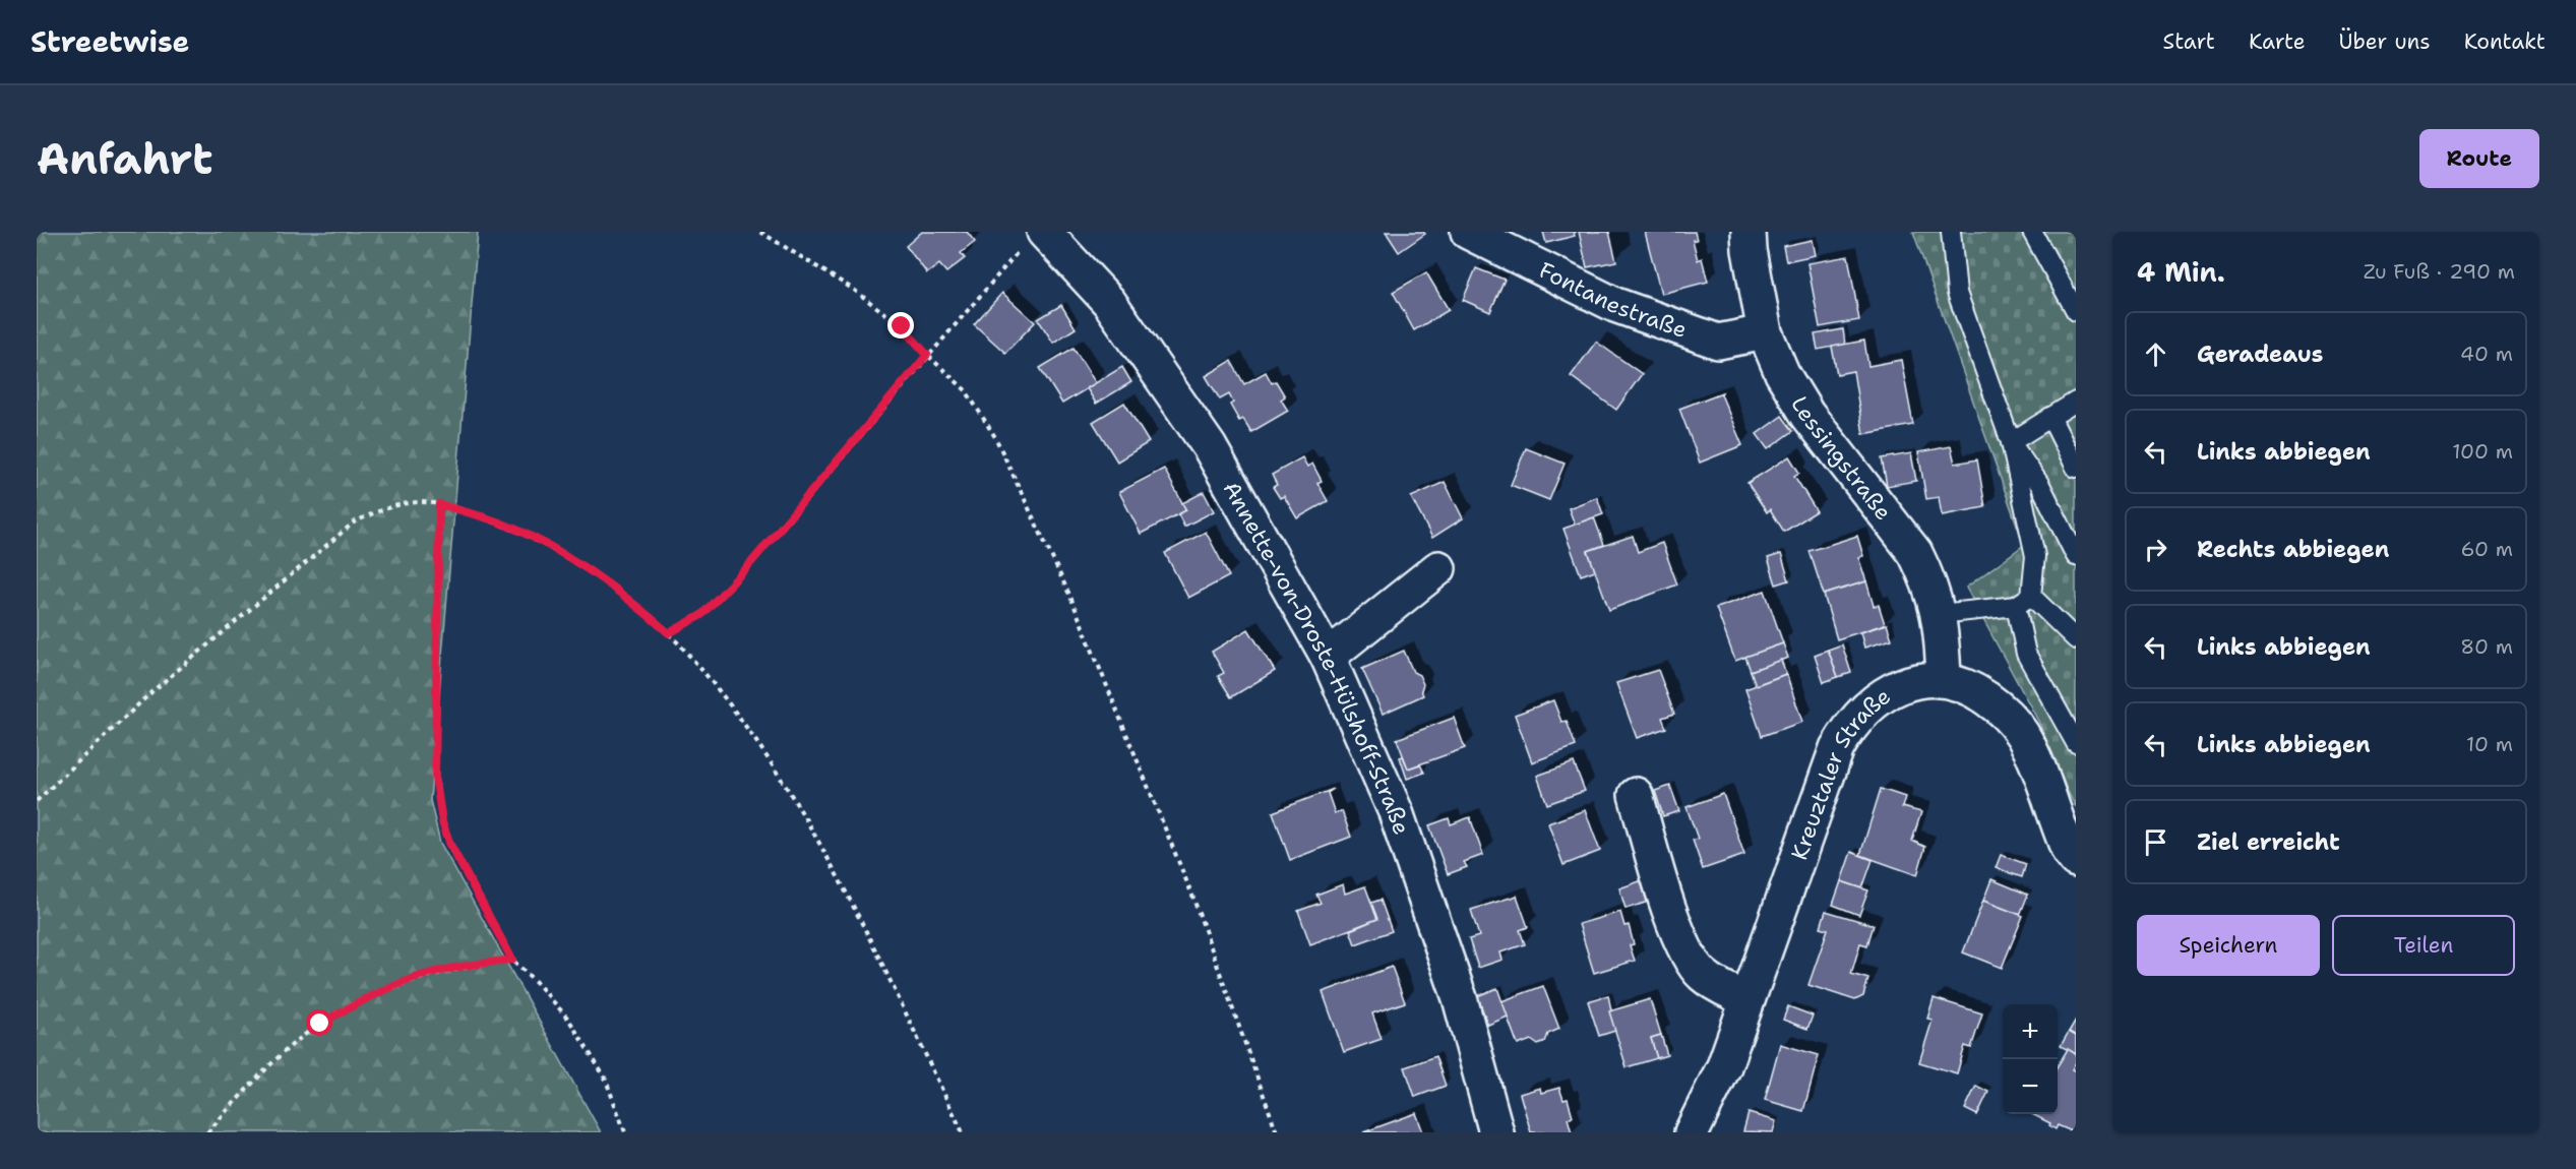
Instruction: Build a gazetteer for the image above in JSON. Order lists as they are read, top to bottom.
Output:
{
  "streets": {
    "street": [
      "Fontanestraße",
      "Lessingstraße",
      "Annette-von-Droste-Hülshoff-Straße",
      "Kreuztaler Straße"
    ]
  },
  "crossings": [
    ["Fontanestraße", "Lessingstraße"],
    ["Lessingstraße", "Kreuztaler Straße"]
  ],
  "page": {
    "header": "Streetwise",
    "nav": [
      "Start",
      "Karte",
      "Über uns",
      "Kontakt"
    ],
    "buttons": [
      "Route",
      ["Speichern", "Teilen"]
    ],
    "title": "Anfahrt",
    "heading": ["4 Min.", "Zu Fuß · 290 m"],
    "list": [
      ["Geradeaus", "40 m"],
      ["Links abbiegen", "100 m"],
      ["Rechts abbiegen", "60 m"],
      ["Links abbiegen", "80 m"],
      ["Links abbiegen", "10 m"],
      "Ziel erreicht"
    ],
    "map_buttons": ["+", "−"]
  }
}
